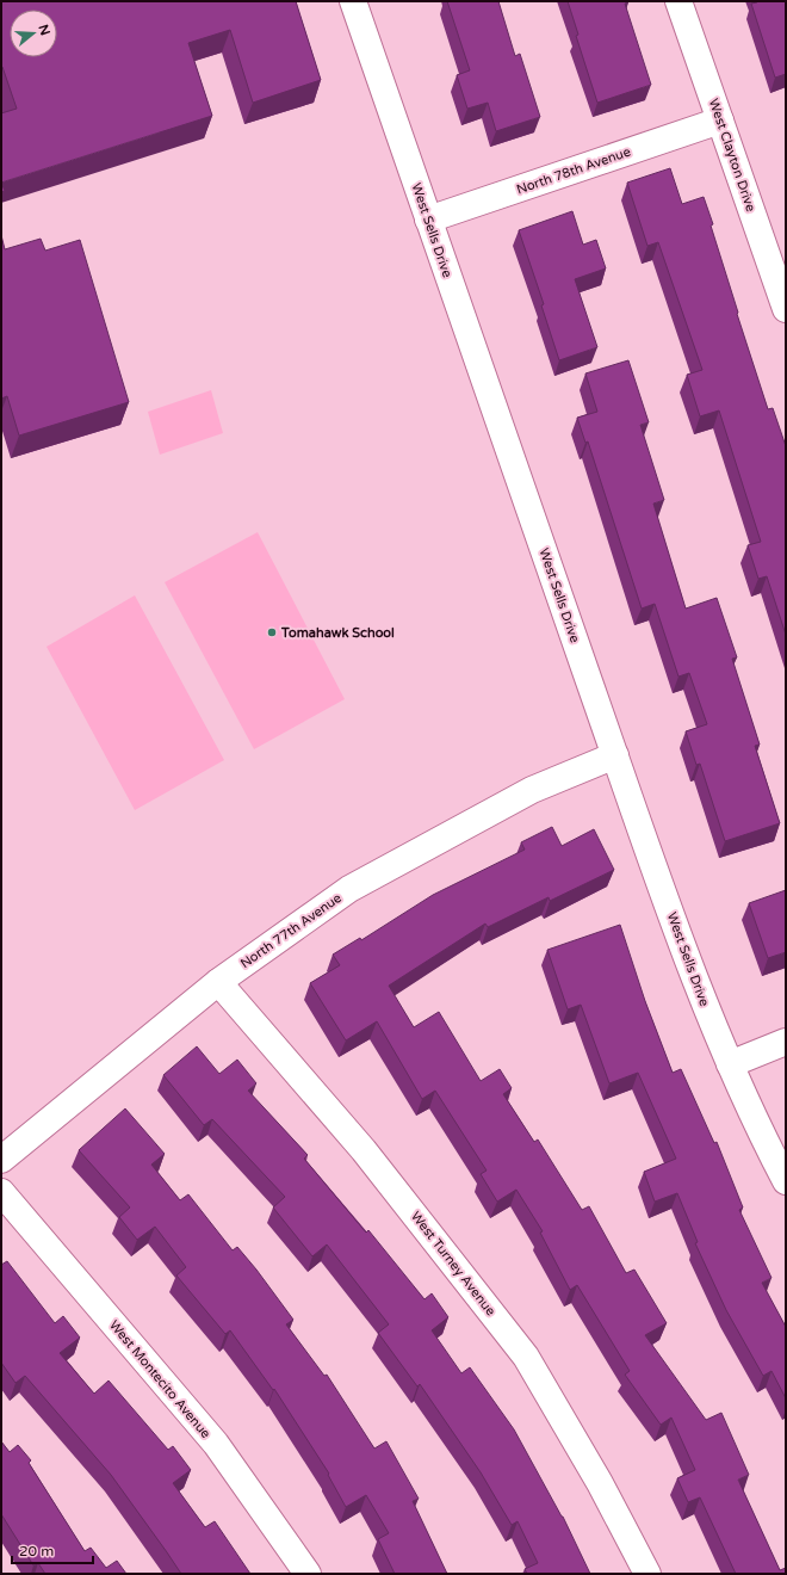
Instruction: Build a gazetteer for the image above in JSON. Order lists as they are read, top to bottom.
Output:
{
  "streets": {
    "street": [
      "West Clayton Drive",
      "North 78th Avenue",
      "West Sells Drive",
      "North 77th Avenue",
      "West Turney Avenue",
      "West Montecito Avenue"
    ]
  },
  "crossings": [
    ["West Clayton Drive", "North 78th Avenue"],
    ["North 78th Avenue", "West Sells Drive"],
    ["West Sells Drive", "North 77th Avenue"],
    ["North 77th Avenue", "West Turney Avenue"]
  ],
  "places": ["Tomahawk School"],
  "scale_bar": "20 m",
  "north": "right"
}
